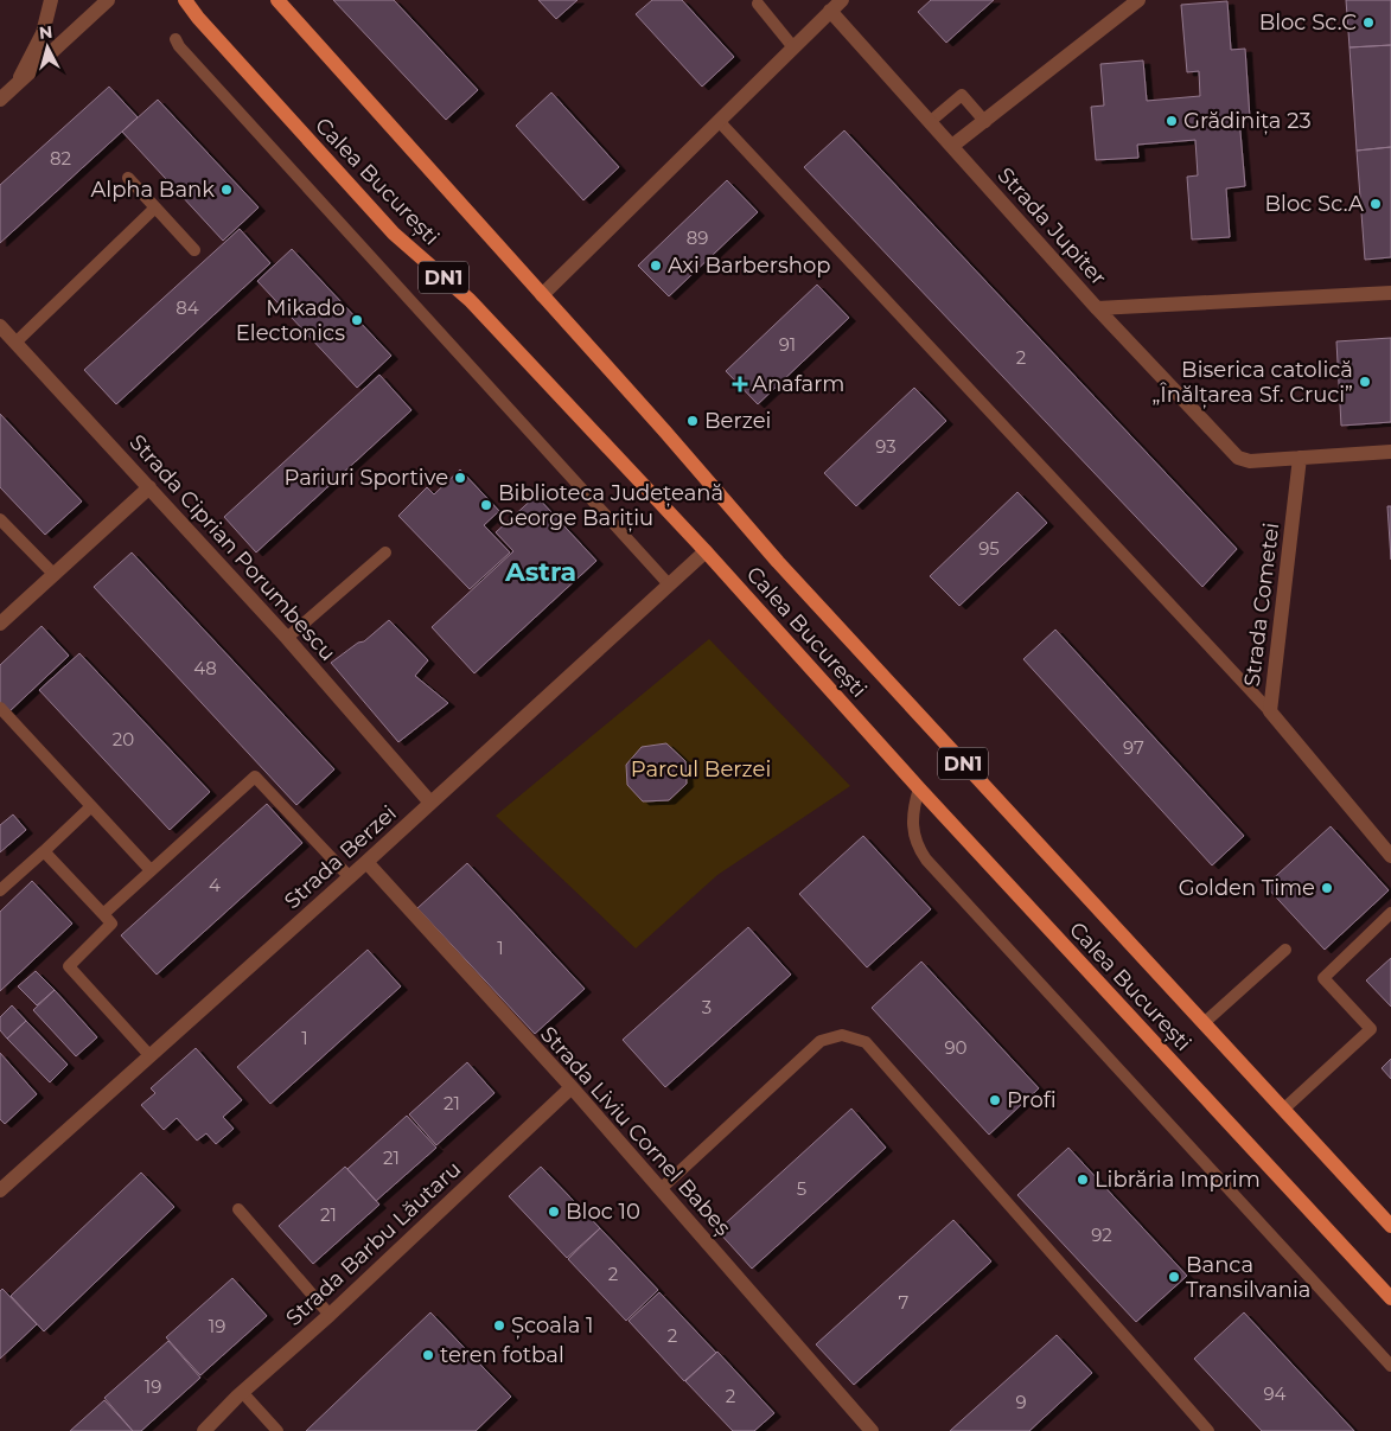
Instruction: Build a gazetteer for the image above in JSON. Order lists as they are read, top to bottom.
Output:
{
  "streets": {
    "main road": ["Calea București", "DN1"],
    "street": [
      "Strada Jupiter",
      "Strada Ciprian Porumbescu",
      "Strada Cometei",
      "Strada Berzei",
      "Strada Liviu Cornel Babeș",
      "Strada Barbu Lăutaru"
    ]
  },
  "crossings": [
    ["Calea București", "Strada Berzei"],
    ["Strada Jupiter", "Strada Cometei"],
    ["Strada Ciprian Porumbescu", "Strada Berzei"],
    ["Strada Berzei", "Strada Liviu Cornel Babeș"],
    ["Strada Liviu Cornel Babeș", "Strada Barbu Lăutaru"]
  ],
  "districts": ["Astra"],
  "parks": ["Parcul Berzei"],
  "places": {
    "other": [
      "Bloc Sc.C",
      "Grădinița 23",
      "Alpha Bank",
      "Bloc Sc.A",
      "Axi Barbershop",
      "Mikado Electonics",
      "Biserica catolică „Înălțarea Sf. Cruci”",
      "Berzei",
      "Pariuri Sportive",
      "Biblioteca Județeană George Barițiu",
      "Golden Time",
      "Profi",
      "Librăria Imprim",
      "Bloc 10",
      "Banca Transilvania",
      "Școala 1",
      "teren fotbal"
    ],
    "health": ["Anafarm"]
  },
  "house_numbers": [
    "82",
    "89",
    "84",
    "91",
    "2",
    "93",
    "95",
    "48",
    "20",
    "97",
    "4",
    "1",
    "3",
    "1",
    "90",
    "21",
    "21",
    "5",
    "21",
    "92",
    "2",
    "7",
    "19",
    "2",
    "19",
    "94",
    "2",
    "9"
  ],
  "north": "top"
}
